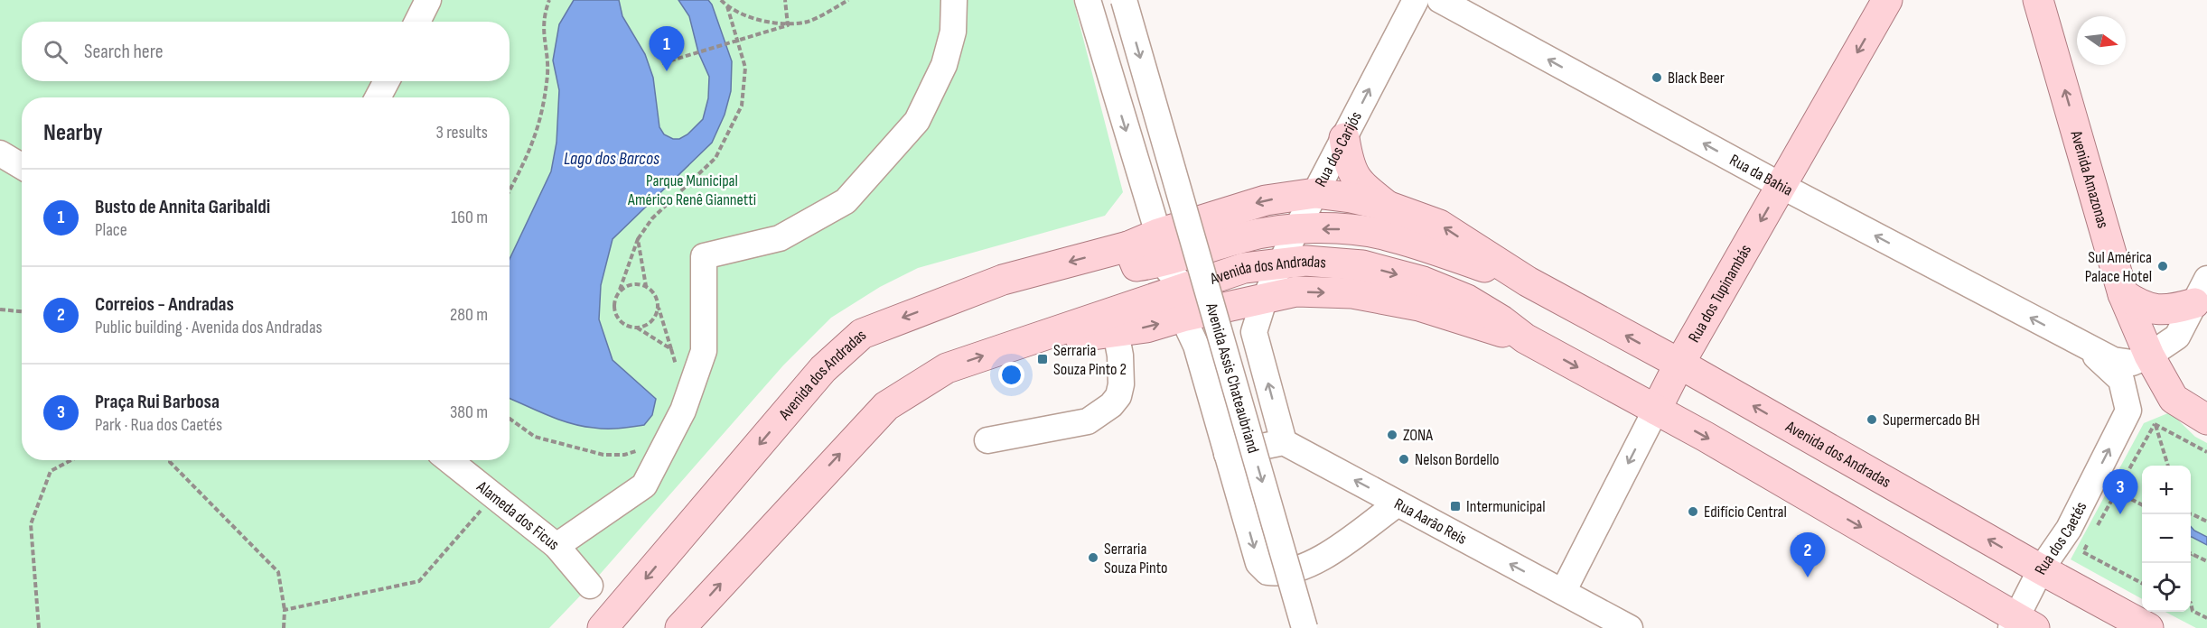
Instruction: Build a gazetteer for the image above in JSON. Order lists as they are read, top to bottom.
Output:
{
  "streets": {
    "main road": ["Avenida Amazonas", "Avenida dos Andradas", "Rua dos Tupinambás"],
    "street": [
      "Rua dos Carijós",
      "Rua da Bahia",
      "Avenida Assis Chateaubriand",
      "Alameda dos Ficus",
      "Rua Aarão Reis",
      "Rua dos Caetés"
    ]
  },
  "crossings": [
    ["Rua dos Carijós", "Avenida dos Andradas"],
    ["Rua dos Carijós", "Avenida Assis Chateaubriand"],
    ["Rua da Bahia", "Rua dos Tupinambás"],
    ["Rua da Bahia", "Rua dos Caetés"],
    ["Avenida dos Andradas", "Rua dos Tupinambás"],
    ["Avenida dos Andradas", "Avenida Assis Chateaubriand"],
    ["Avenida dos Andradas", "Rua dos Caetés"],
    ["Rua dos Tupinambás", "Rua Aarão Reis"],
    ["Avenida Assis Chateaubriand", "Rua Aarão Reis"]
  ],
  "one_way": [
    "Rua dos Carijós",
    "Rua da Bahia",
    "Avenida Amazonas",
    "Rua dos Tupinambás",
    "Rua Aarão Reis",
    "Rua dos Caetés"
  ],
  "water": ["Lago dos Barcos"],
  "parks": ["Parque Municipal Américo Renê Giannetti"],
  "places": {
    "other": [
      "Black Beer",
      "Sul América Palace Hotel",
      "Supermercado BH",
      "ZONA",
      "Nelson Bordello",
      "Edifício Central",
      "Serraria Souza Pinto"
    ],
    "transit": ["Serraria Souza Pinto 2", "Intermunicipal"]
  },
  "north": "right",
  "page": {
    "search": "Search here",
    "pins": ["1", "3", "2"],
    "heading": ["Nearby", "3 results"],
    "list": [
      {
        "mark": "1",
        "name": "Busto de Annita Garibaldi",
        "note": "Place",
        "value": "160 m"
      },
      {
        "mark": "2",
        "name": "Correios - Andradas",
        "note": "Public building · Avenida dos Andradas",
        "value": "280 m"
      },
      {
        "mark": "3",
        "name": "Praça Rui Barbosa",
        "note": "Park · Rua dos Caetés",
        "value": "380 m"
      }
    ],
    "map_buttons": ["+", "−"]
  }
}
